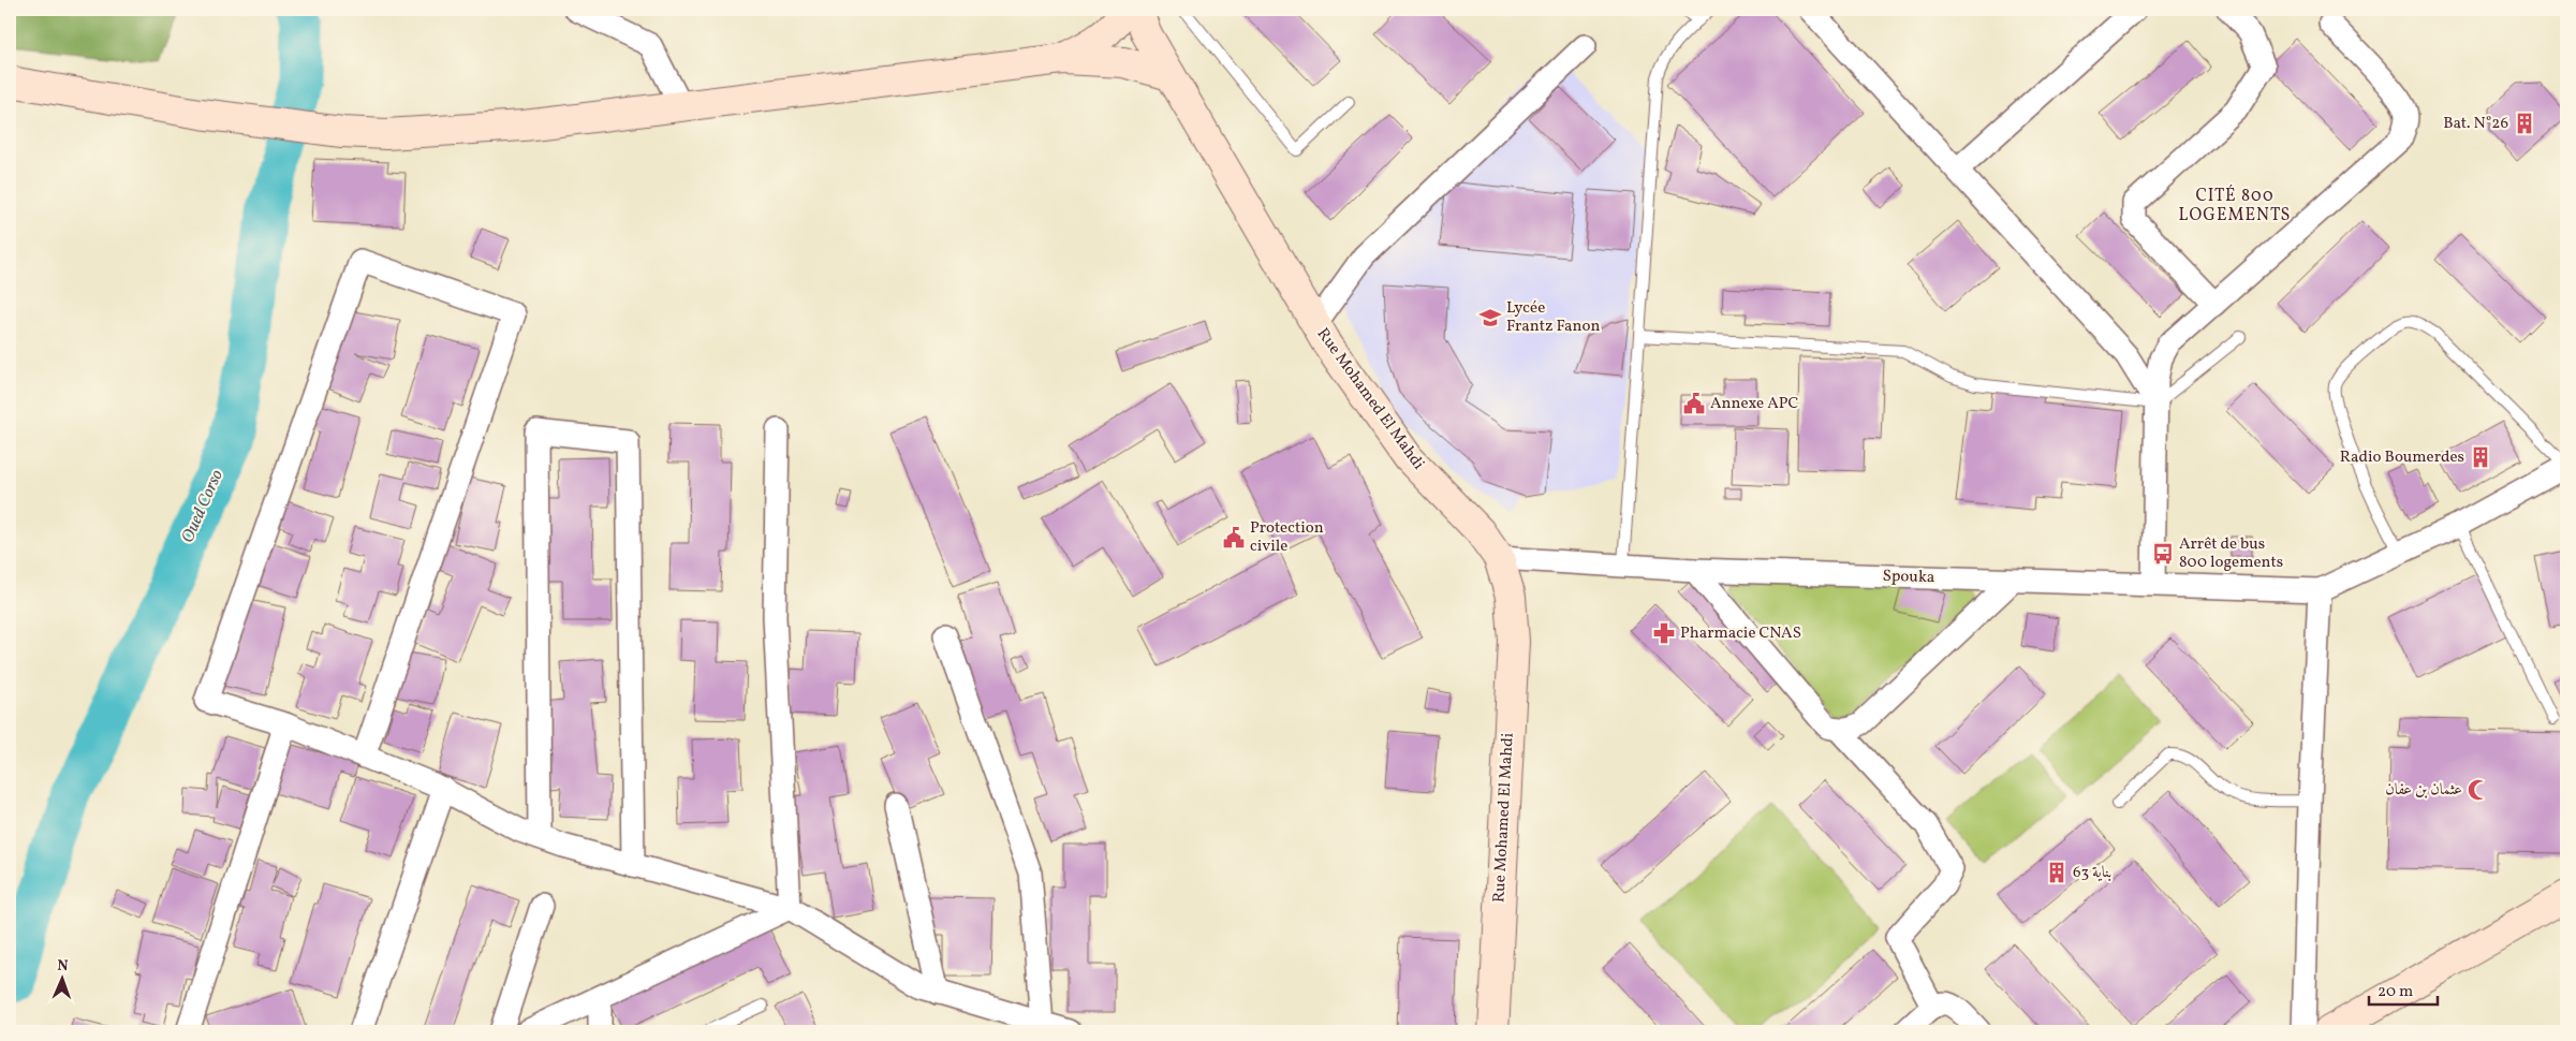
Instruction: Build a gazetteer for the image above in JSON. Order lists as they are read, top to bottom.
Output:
{
  "streets": {
    "street": ["Rue Mohamed El Mahdi", "Spouka"]
  },
  "crossings": [
    ["Rue Mohamed El Mahdi", "Spouka"]
  ],
  "districts": ["CITÉ 800 LOGEMENTS"],
  "water": ["Oued Corso"],
  "places": {
    "building": ["Bat. N°26", "Radio Boumerdes", "بناية 63"],
    "school or university": ["Lycée Frantz Fanon"],
    "public building": ["Annexe APC", "Protection civile"],
    "bus stop": ["Arrêt de bus 800 logements"],
    "pharmacy": ["Pharmacie CNAS"],
    "mosque": ["عثمان بن عفان"]
  },
  "scale_bar": "20 m",
  "north": "top"
}
